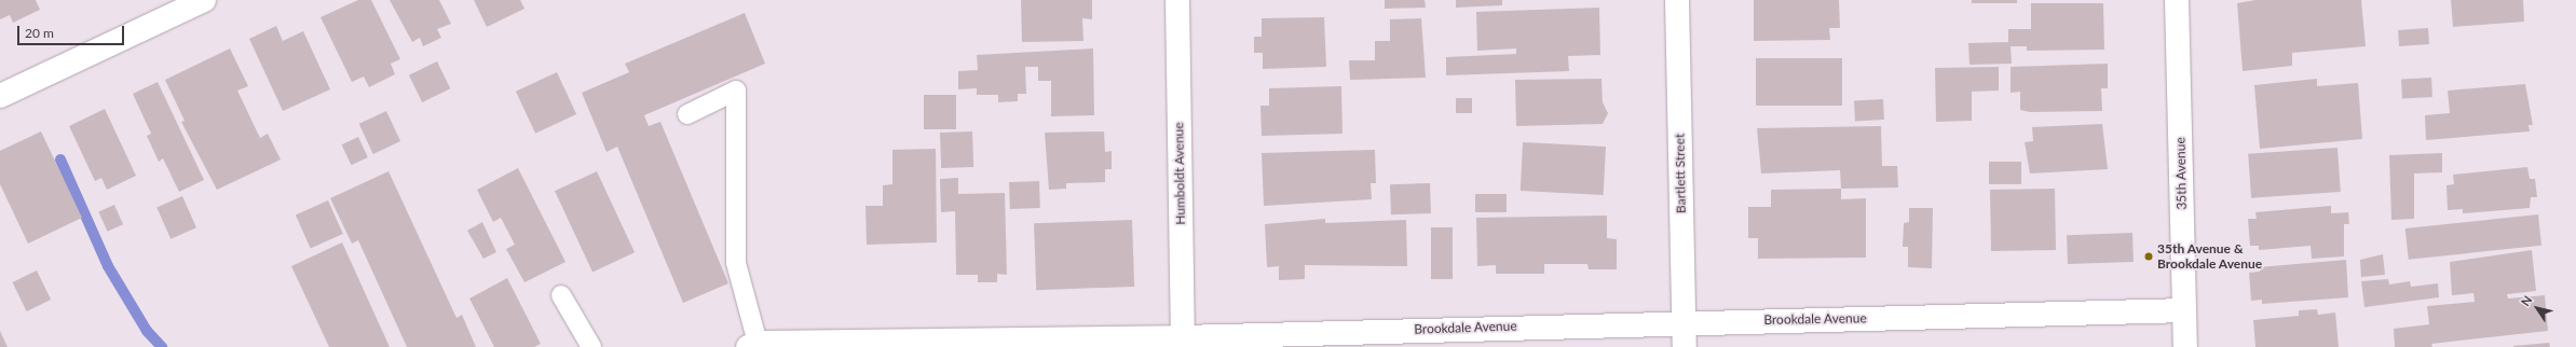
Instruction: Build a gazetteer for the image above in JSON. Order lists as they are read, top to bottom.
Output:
{
  "streets": {
    "street": [
      "Humboldt Avenue",
      "Bartlett Street",
      "35th Avenue",
      "Brookdale Avenue"
    ]
  },
  "crossings": [
    ["Humboldt Avenue", "Brookdale Avenue"],
    ["Bartlett Street", "Brookdale Avenue"],
    ["35th Avenue", "Brookdale Avenue"]
  ],
  "places": ["35th Avenue & Brookdale Avenue"],
  "scale_bar": "20 m",
  "north": "top left"
}
